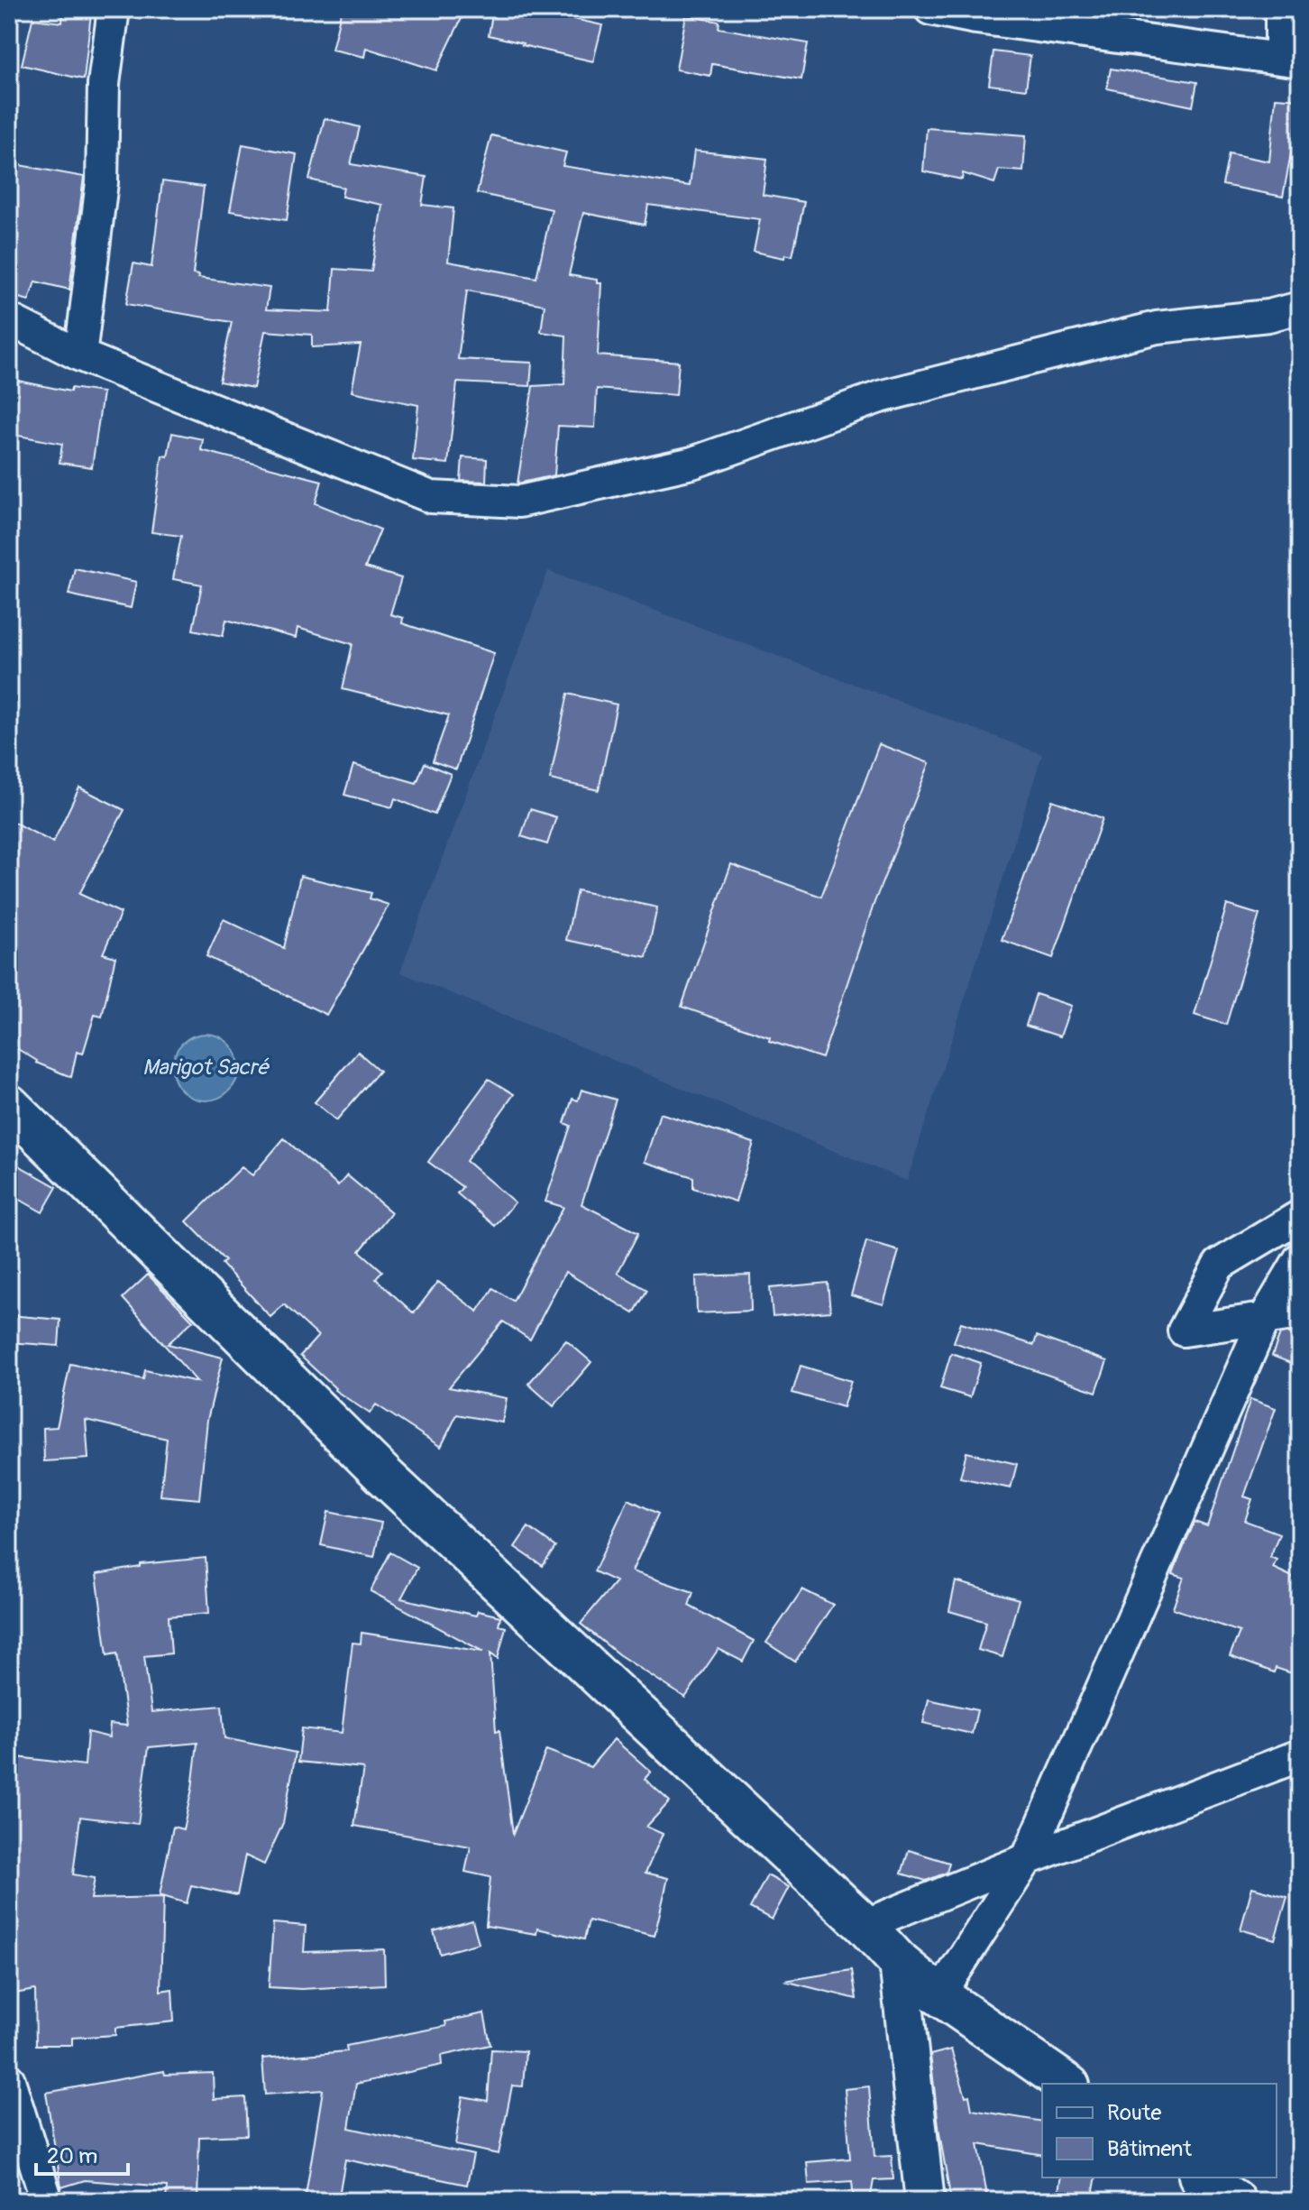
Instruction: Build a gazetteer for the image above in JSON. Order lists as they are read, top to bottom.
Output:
{
  "water": ["Marigot Sacré"],
  "legend": ["Route", "Bâtiment"],
  "scale_bar": "20 m"
}
